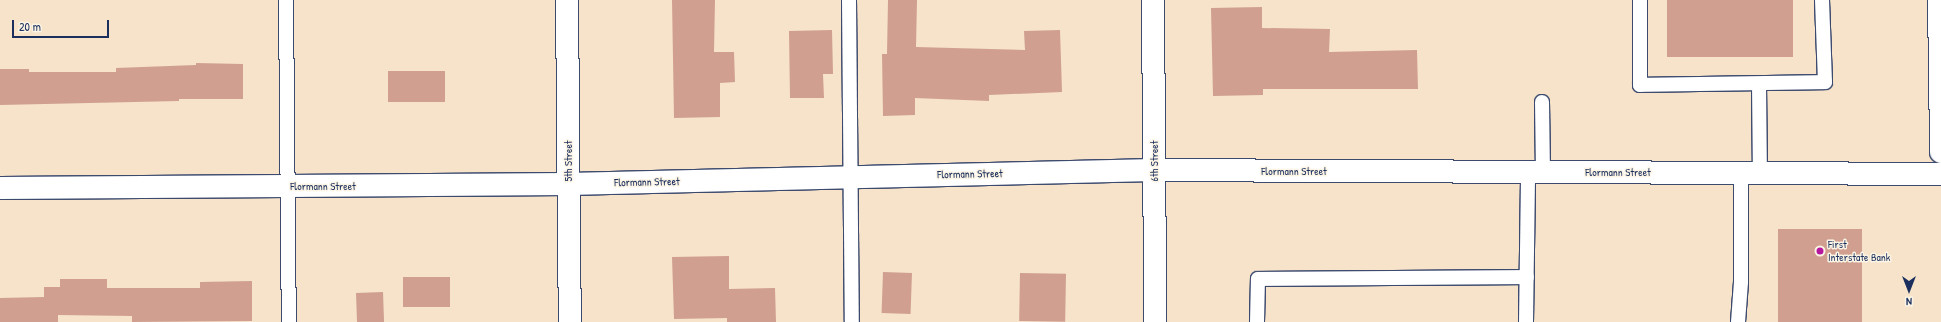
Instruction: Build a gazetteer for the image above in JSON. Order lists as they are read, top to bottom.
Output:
{
  "streets": {
    "street": ["5th Street", "6th Street", "Flormann Street"]
  },
  "crossings": [
    ["5th Street", "Flormann Street"],
    ["6th Street", "Flormann Street"]
  ],
  "places": ["First Interstate Bank"],
  "scale_bar": "20 m",
  "north": "bottom"
}
